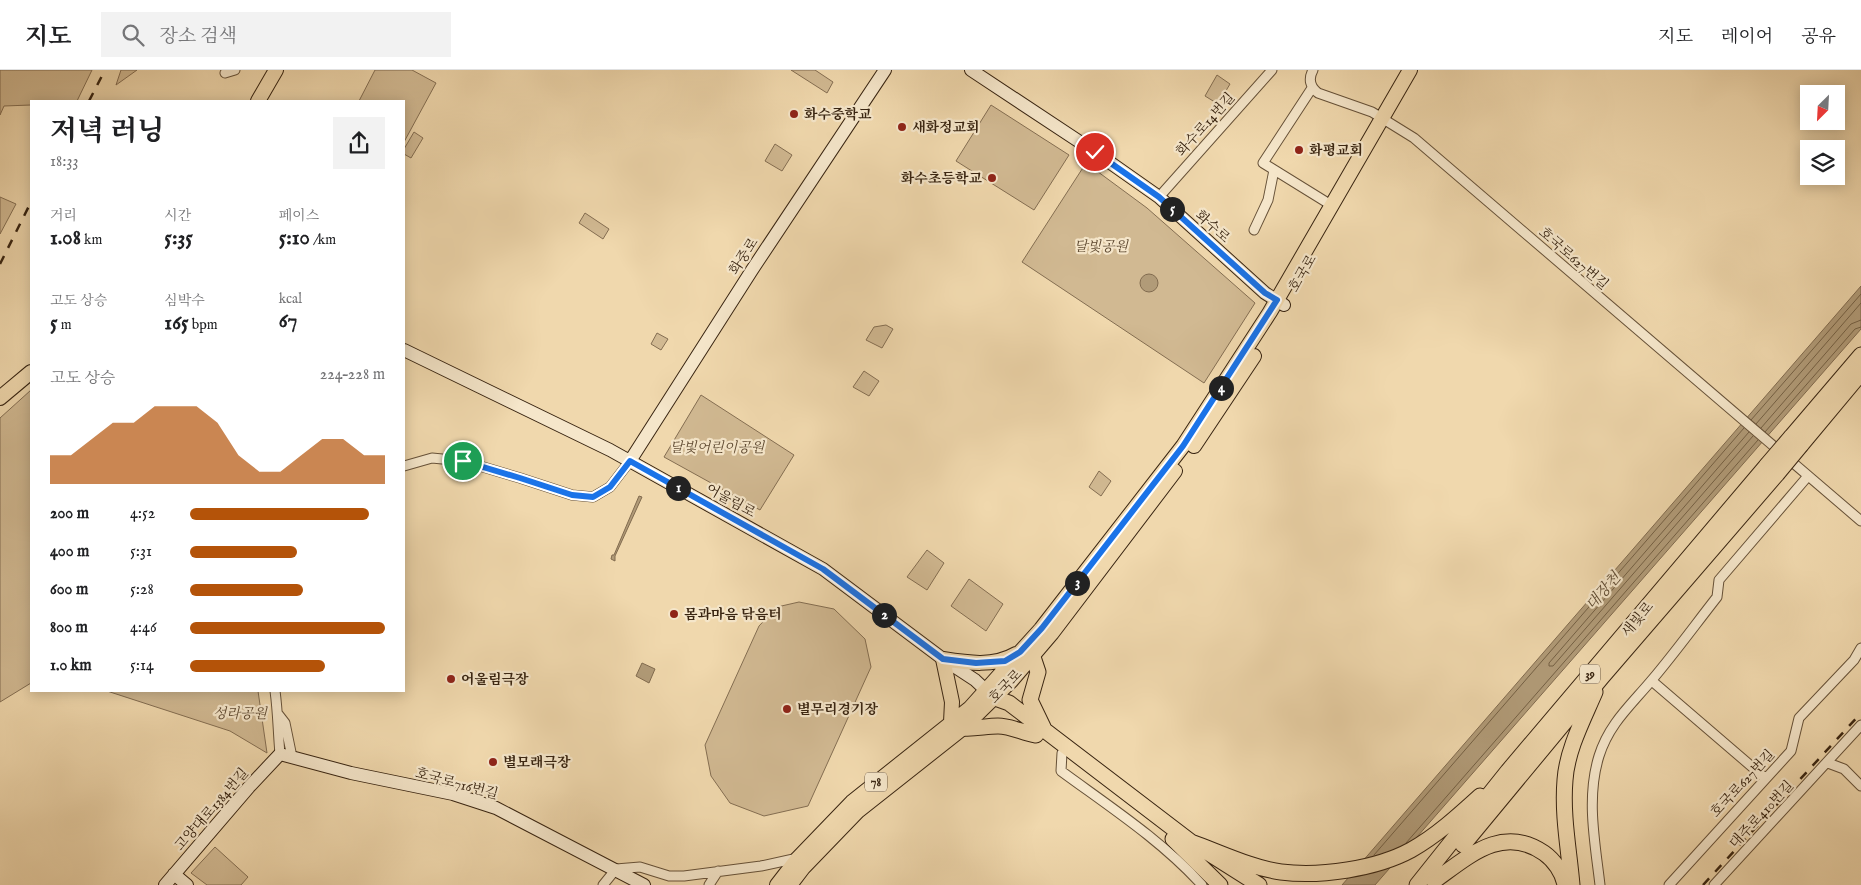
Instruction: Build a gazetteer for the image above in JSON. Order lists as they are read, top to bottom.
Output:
{
  "streets": {
    "highway": ["새빛로", "39"],
    "main road": [
      "화수로",
      "화중로",
      "호국로",
      "어울림로",
      "78",
      "호국로716번길",
      "고양대로1384번길"
    ],
    "street": ["화수로14번길", "호국로627번길", "대주로410번길"]
  },
  "crossings": [
    ["화수로14번길", "화수로"],
    ["화수로", "호국로"],
    ["화중로", "어울림로"],
    ["호국로627번길", "호국로"],
    ["호국로", "어울림로"],
    ["호국로716번길", "고양대로1384번길"]
  ],
  "water": ["대장천"],
  "parks": ["달빛공원", "달빛어린이공원", "성라공원"],
  "places": [
    "화수중학교",
    "새화정교회",
    "화평교회",
    "화수초등학교",
    "몸과마음 닦음터",
    "어울림극장",
    "별무리경기장",
    "별모래극장"
  ],
  "north": "bottom left",
  "page": {
    "header": "지도",
    "search": "장소 검색",
    "nav": ["지도", "레이어", "공유"],
    "heading": ["저녁 러닝", "18:33"],
    "stats": [
      ["거리", "1.08 km"],
      ["시간", "5:35"],
      ["페이스", "5:10 /km"],
      ["고도 상승", "5 m"],
      ["심박수", "165 bpm"],
      ["kcal", "67"]
    ],
    "pins": [
      "5",
      "4",
      "1",
      "3",
      "2"
    ],
    "chart": ["고도 상승", "224–228 m"],
    "list": [
      {
        "name": "200 m",
        "note": "4:52"
      },
      {
        "name": "400 m",
        "note": "5:31"
      },
      {
        "name": "600 m",
        "note": "5:28"
      },
      {
        "name": "800 m",
        "note": "4:46"
      },
      {
        "name": "1.0 km",
        "note": "5:14"
      }
    ]
  }
}
